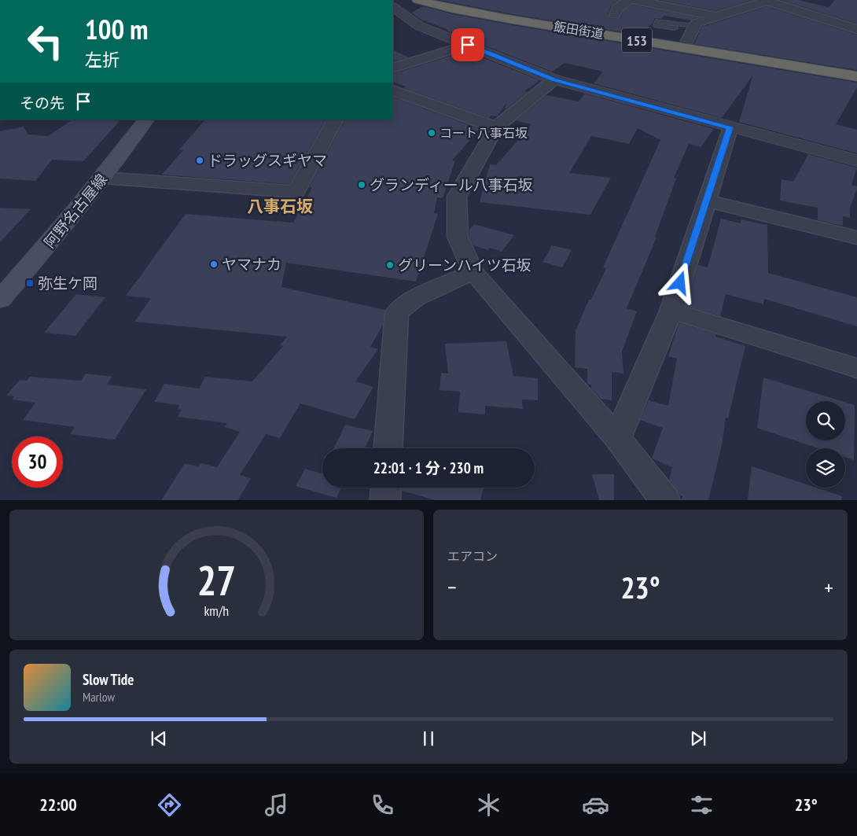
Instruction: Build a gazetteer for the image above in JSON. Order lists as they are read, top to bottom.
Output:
{
  "streets": {
    "highway": ["飯田街道", "153"],
    "main road": ["阿野名古屋線"]
  },
  "districts": ["八事石坂"],
  "places": {
    "other": [
      "コート八事石坂",
      "ドラッグスギヤマ",
      "グランディール八事石坂",
      "ヤマナカ",
      "グリーンハイツ石坂"
    ],
    "transit": ["弥生ケ岡"]
  },
  "page": {
    "turn": ["100 m", "左折"],
    "then": "その先",
    "limit": "30",
    "trip": "22:01 · 1 分 · 230 m",
    "tile": "エアコン",
    "heat": ["−", "23°", "+"],
    "song": ["Slow Tide", "Marlow"],
    "tabs": ["22:00", "23°"],
    "gauge": ["27", "km/h"]
  }
}
